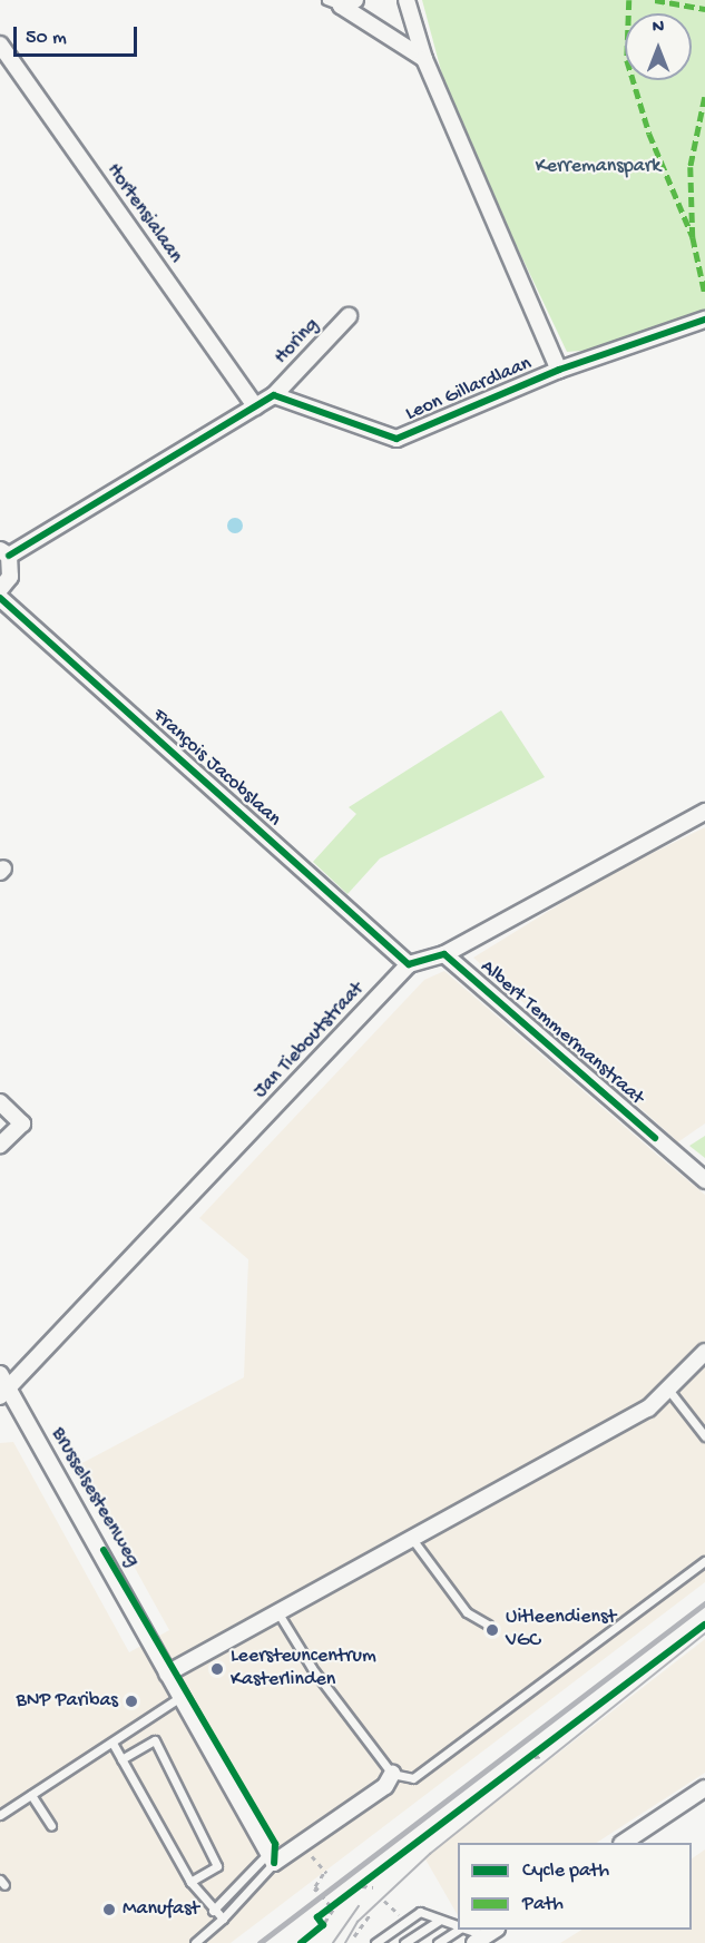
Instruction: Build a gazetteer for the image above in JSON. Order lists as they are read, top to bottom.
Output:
{
  "streets": {
    "street": [
      "Hortensialaan",
      "Horing",
      "Leon Gillardlaan",
      "François Jacobslaan",
      "Albert Temmermanstraat",
      "Jan Tieboutstraat",
      "Brusselsesteenweg"
    ]
  },
  "crossings": [
    ["Horing", "Leon Gillardlaan"],
    ["François Jacobslaan", "Jan Tieboutstraat"],
    ["Jan Tieboutstraat", "Brusselsesteenweg"]
  ],
  "parks": ["Kerremanspark"],
  "places": [
    "Uitleendienst VGC",
    "Leersteuncentrum Kasterlinden",
    "BNP Paribas",
    "Manufast"
  ],
  "legend": ["Cycle path", "Path"],
  "scale_bar": "50 m",
  "north": "top"
}
